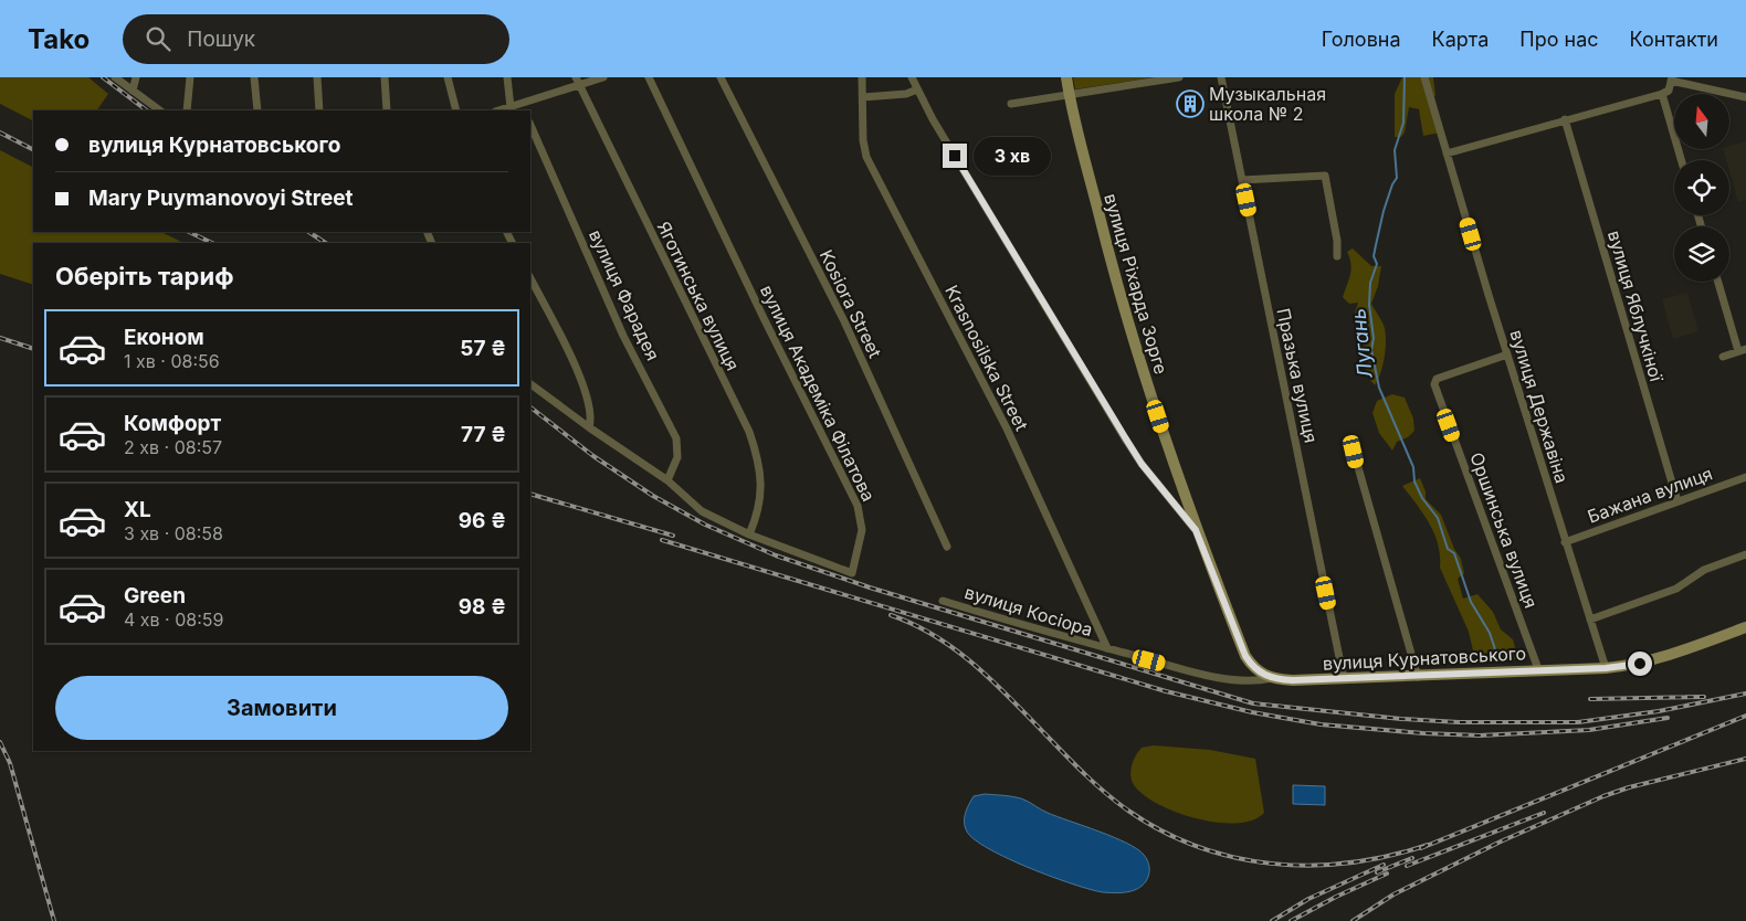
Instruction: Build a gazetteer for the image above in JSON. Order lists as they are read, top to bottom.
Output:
{
  "streets": {
    "street": [
      "вулиця Ріхарда Зорге",
      "вулиця Фарадея",
      "Яготинська вулиця",
      "Kosiora Street",
      "вулиця Яблучкіної",
      "Krasnosilska Street",
      "Празька вулиця",
      "вулиця Академіка Філатова",
      "вулиця Державіна",
      "Бажана вулиця",
      "Оршинська вулиця",
      "вулиця Косіора",
      "вулиця Курнатовського"
    ]
  },
  "crossings": [
    ["вулиця Ріхарда Зорге", "вулиця Косіора"],
    ["вулиця Ріхарда Зорге", "вулиця Курнатовського"],
    ["вулиця Фарадея", "вулиця Академіка Філатова"],
    ["Яготинська вулиця", "вулиця Академіка Філатова"],
    ["вулиця Яблучкіної", "Бажана вулиця"],
    ["Krasnosilska Street", "вулиця Косіора"],
    ["Празька вулиця", "вулиця Курнатовського"],
    ["вулиця Державіна", "Бажана вулиця"],
    ["вулиця Державіна", "Оршинська вулиця"],
    ["вулиця Державіна", "вулиця Курнатовського"],
    ["Оршинська вулиця", "вулиця Курнатовського"],
    ["вулиця Косіора", "вулиця Курнатовського"]
  ],
  "water": ["Лугань"],
  "places": {
    "building": ["Музыкальная школа № 2"]
  },
  "north": "top",
  "page": {
    "header": "Tako",
    "search": "Пошук",
    "nav": [
      "Головна",
      "Карта",
      "Про нас",
      "Контакти"
    ],
    "banner": ["вулиця Курнатовського", "Mary Puymanovoyi Street"],
    "bubble": "3 хв",
    "heading": "Оберіть тариф",
    "list": [
      {
        "name": "Економ",
        "note": "1 хв · 08:56",
        "value": "57 ₴"
      },
      {
        "name": "Комфорт",
        "note": "2 хв · 08:57",
        "value": "77 ₴"
      },
      {
        "name": "XL",
        "note": "3 хв · 08:58",
        "value": "96 ₴"
      },
      {
        "name": "Green",
        "note": "4 хв · 08:59",
        "value": "98 ₴"
      }
    ],
    "buttons": "Замовити"
  }
}
